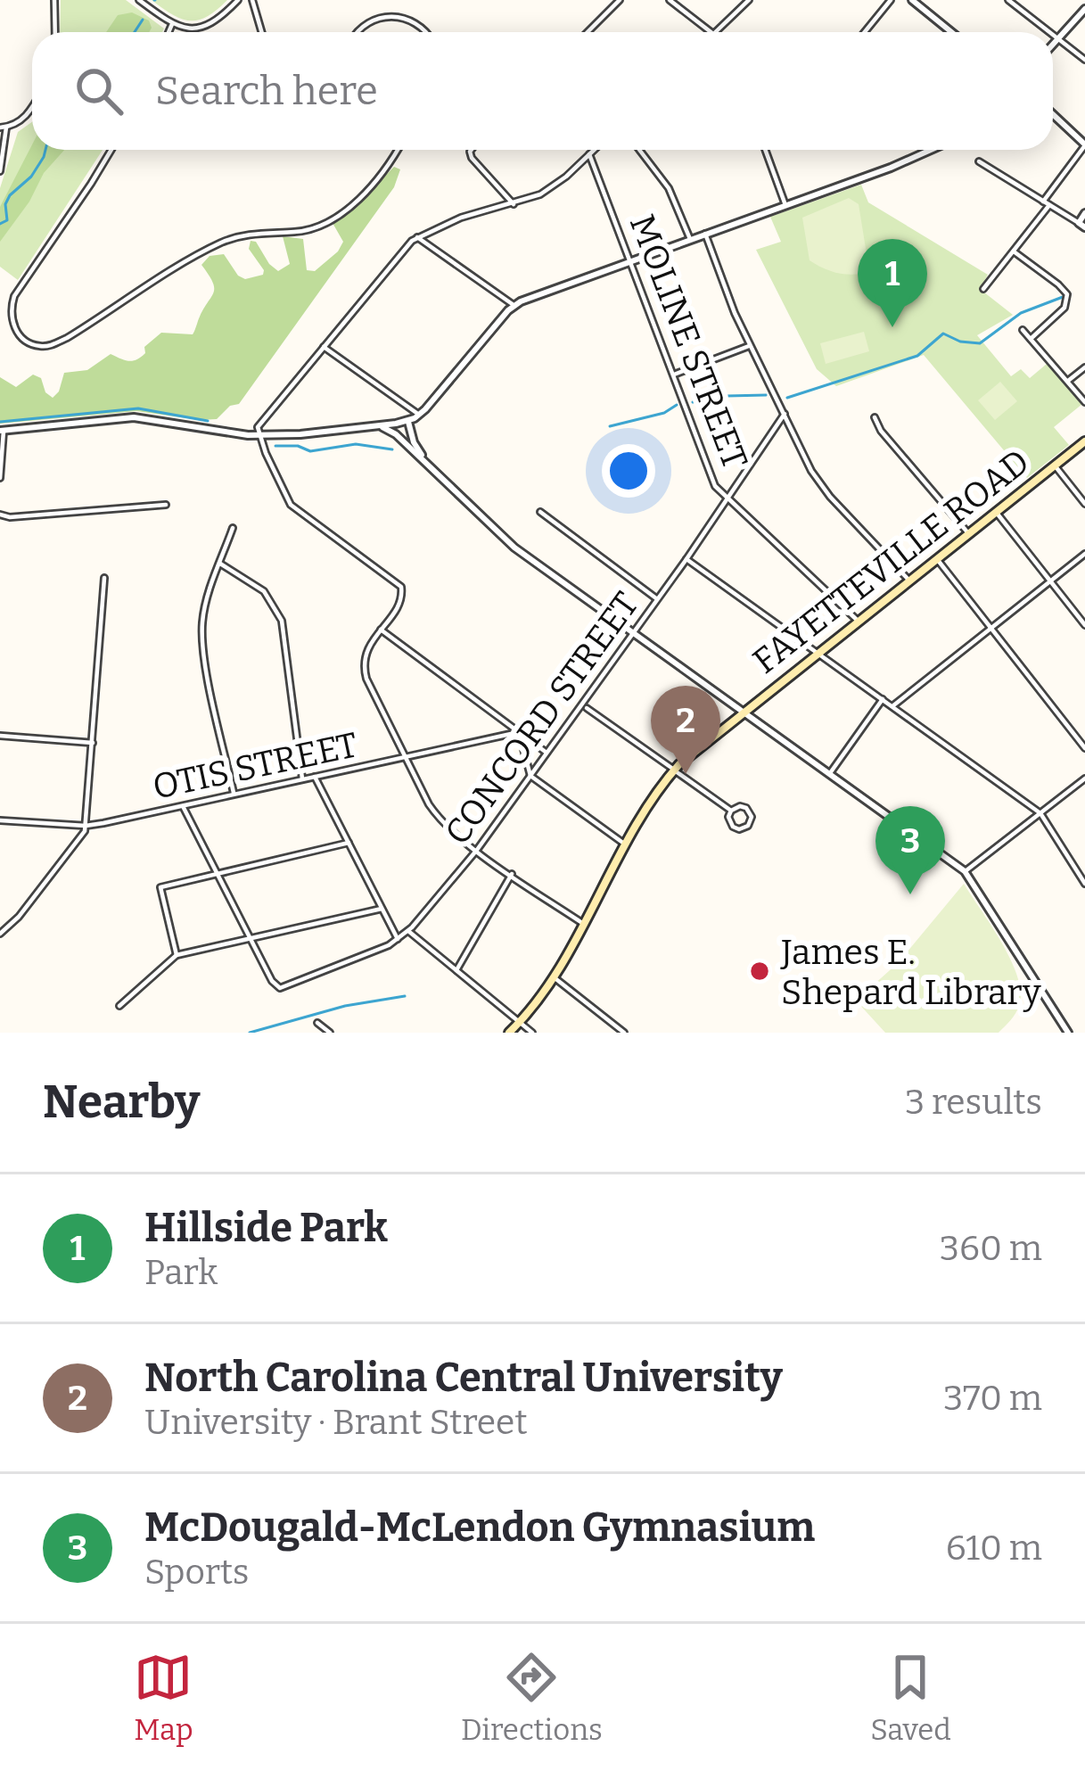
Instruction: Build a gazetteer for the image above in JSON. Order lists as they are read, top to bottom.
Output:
{
  "streets": {
    "main road": ["FAYETTEVILLE ROAD"],
    "street": ["MOLINE STREET", "CONCORD STREET", "OTIS STREET"]
  },
  "crossings": [
    ["MOLINE STREET", "FAYETTEVILLE ROAD"],
    ["MOLINE STREET", "CONCORD STREET"]
  ],
  "places": ["James E. Shepard Library"],
  "page": {
    "search": "Search here",
    "pins": ["1", "2", "3"],
    "heading": ["Nearby", "3 results"],
    "list": [
      {
        "mark": "1",
        "name": "Hillside Park",
        "note": "Park",
        "value": "360 m"
      },
      {
        "mark": "2",
        "name": "North Carolina Central University",
        "note": "University · Brant Street",
        "value": "370 m"
      },
      {
        "mark": "3",
        "name": "McDougald-McLendon Gymnasium",
        "note": "Sports",
        "value": "610 m"
      }
    ],
    "nav": ["Map", "Directions", "Saved"]
  }
}
